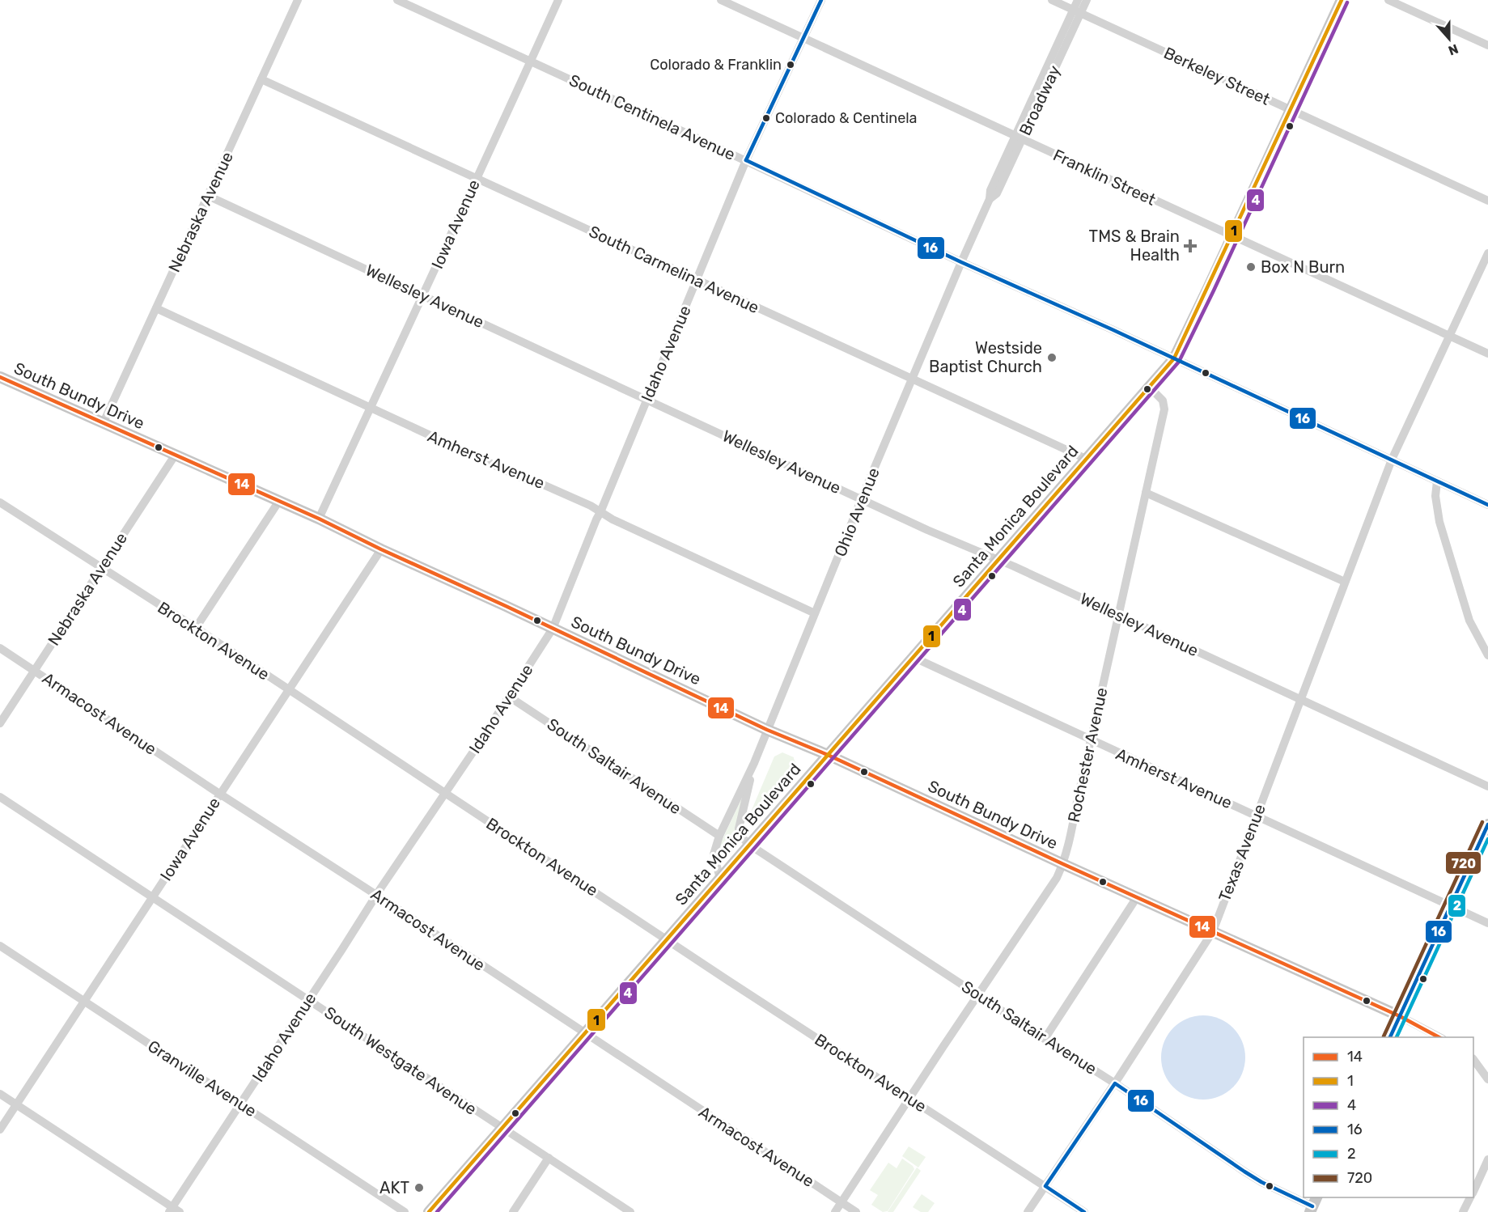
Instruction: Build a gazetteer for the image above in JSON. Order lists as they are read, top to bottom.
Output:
{
  "streets": {
    "main road": ["South Bundy Drive", "Santa Monica Boulevard"],
    "street": [
      "Berkeley Street",
      "Broadway",
      "South Centinela Avenue",
      "Franklin Street",
      "Nebraska Avenue",
      "Iowa Avenue",
      "South Carmelina Avenue",
      "Wellesley Avenue",
      "Idaho Avenue",
      "Amherst Avenue",
      "Ohio Avenue",
      "Brockton Avenue",
      "Armacost Avenue",
      "Rochester Avenue",
      "South Saltair Avenue",
      "Texas Avenue",
      "South Westgate Avenue",
      "Granville Avenue"
    ]
  },
  "crossings": [
    ["Berkeley Street", "Broadway"],
    ["Berkeley Street", "Santa Monica Boulevard"],
    ["Broadway", "South Centinela Avenue"],
    ["Broadway", "Franklin Street"],
    ["Broadway", "Ohio Avenue"],
    ["South Centinela Avenue", "Iowa Avenue"],
    ["South Centinela Avenue", "Idaho Avenue"],
    ["South Centinela Avenue", "Ohio Avenue"],
    ["South Centinela Avenue", "Santa Monica Boulevard"],
    ["South Centinela Avenue", "Texas Avenue"],
    ["Franklin Street", "Idaho Avenue"],
    ["Franklin Street", "Santa Monica Boulevard"],
    ["Franklin Street", "Texas Avenue"],
    ["Nebraska Avenue", "South Carmelina Avenue"],
    ["Nebraska Avenue", "Wellesley Avenue"],
    ["Nebraska Avenue", "South Bundy Drive"],
    ["Nebraska Avenue", "Amherst Avenue"],
    ["Nebraska Avenue", "Brockton Avenue"],
    ["Nebraska Avenue", "Armacost Avenue"],
    ["Iowa Avenue", "South Carmelina Avenue"],
    ["Iowa Avenue", "Wellesley Avenue"],
    ["Iowa Avenue", "South Bundy Drive"],
    ["Iowa Avenue", "Amherst Avenue"],
    ["Iowa Avenue", "Brockton Avenue"],
    ["Iowa Avenue", "Armacost Avenue"],
    ["Iowa Avenue", "South Westgate Avenue"],
    ["Iowa Avenue", "Granville Avenue"],
    ["South Carmelina Avenue", "Idaho Avenue"],
    ["South Carmelina Avenue", "Ohio Avenue"],
    ["South Carmelina Avenue", "Santa Monica Boulevard"],
    ["Wellesley Avenue", "Idaho Avenue"],
    ["Wellesley Avenue", "Ohio Avenue"],
    ["Wellesley Avenue", "Santa Monica Boulevard"],
    ["Wellesley Avenue", "Rochester Avenue"],
    ["Wellesley Avenue", "Texas Avenue"],
    ["Idaho Avenue", "South Bundy Drive"],
    ["Idaho Avenue", "Amherst Avenue"],
    ["Idaho Avenue", "Brockton Avenue"],
    ["Idaho Avenue", "Armacost Avenue"],
    ["Idaho Avenue", "South Saltair Avenue"],
    ["Idaho Avenue", "South Westgate Avenue"],
    ["Idaho Avenue", "Granville Avenue"],
    ["South Bundy Drive", "Ohio Avenue"],
    ["South Bundy Drive", "Santa Monica Boulevard"],
    ["South Bundy Drive", "Rochester Avenue"],
    ["South Bundy Drive", "Texas Avenue"],
    ["Amherst Avenue", "Ohio Avenue"],
    ["Amherst Avenue", "Santa Monica Boulevard"],
    ["Amherst Avenue", "Rochester Avenue"],
    ["Amherst Avenue", "Texas Avenue"],
    ["Ohio Avenue", "Santa Monica Boulevard"],
    ["Ohio Avenue", "South Saltair Avenue"],
    ["Santa Monica Boulevard", "Brockton Avenue"],
    ["Santa Monica Boulevard", "Armacost Avenue"],
    ["Santa Monica Boulevard", "Rochester Avenue"],
    ["Santa Monica Boulevard", "South Saltair Avenue"],
    ["Santa Monica Boulevard", "South Westgate Avenue"],
    ["Brockton Avenue", "Rochester Avenue"],
    ["Brockton Avenue", "Texas Avenue"],
    ["Armacost Avenue", "Rochester Avenue"],
    ["Rochester Avenue", "South Saltair Avenue"],
    ["South Saltair Avenue", "Texas Avenue"]
  ],
  "places": {
    "other": [
      "Colorado & Franklin",
      "Colorado & Centinela",
      "Box N Burn",
      "Westside Baptist Church",
      "AKT"
    ],
    "health": ["TMS & Brain Health"]
  },
  "lines": [
    "transit line 1",
    "transit line 16",
    "transit line 4",
    "transit line 14",
    "transit line 720",
    "transit line 2"
  ],
  "legend": [
    "14",
    "1",
    "4",
    "16",
    "2",
    "720"
  ],
  "north": "bottom"
}
